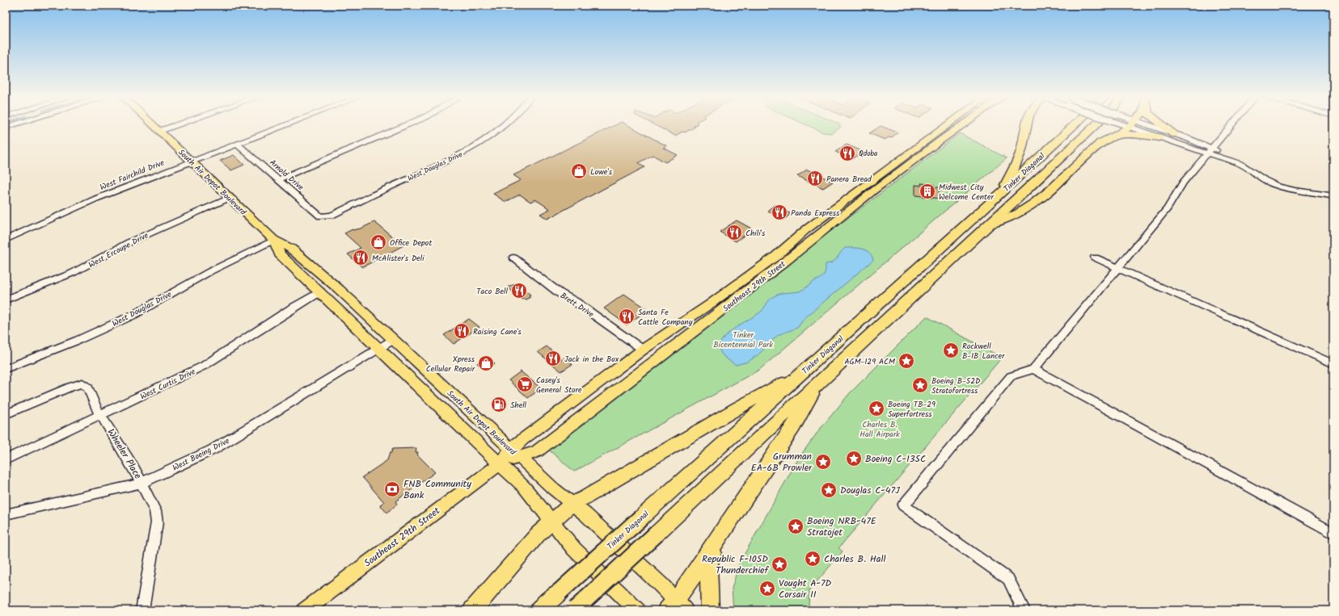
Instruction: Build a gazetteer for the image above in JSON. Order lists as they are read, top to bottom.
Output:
{
  "streets": {
    "highway": ["Tinker Diagonal"],
    "main road": ["South Air Depot Boulevard", "Southeast 29th Street"],
    "street": [
      "West Douglas Drive",
      "West Fairchild Drive",
      "Arnold Drive",
      "West Ercoupe Drive",
      "Brett Drive",
      "West Curtis Drive",
      "Wheeler Place",
      "West Boeing Drive"
    ]
  },
  "crossings": [
    ["West Douglas Drive", "Arnold Drive"],
    ["West Douglas Drive", "South Air Depot Boulevard"],
    ["West Fairchild Drive", "Arnold Drive"],
    ["West Fairchild Drive", "South Air Depot Boulevard"],
    ["South Air Depot Boulevard", "West Ercoupe Drive"],
    ["South Air Depot Boulevard", "Southeast 29th Street"],
    ["South Air Depot Boulevard", "West Curtis Drive"],
    ["South Air Depot Boulevard", "West Boeing Drive"],
    ["Southeast 29th Street", "Brett Drive"],
    ["West Curtis Drive", "Wheeler Place"],
    ["Wheeler Place", "West Boeing Drive"]
  ],
  "parks": ["Tinker Bicentennial Park", "Charles B. Hall Airpark"],
  "places": {
    "restaurant": [
      "Qdoba",
      "Panera Bread",
      "Panda Express",
      "Chili's",
      "McAlister's Deli",
      "Taco Bell",
      "Santa Fe Cattle Company",
      "Raising Cane's",
      "Jack in the Box"
    ],
    "shop": ["Lowe's", "Office Depot", "Xpress Cellular Repair"],
    "building": ["Midwest City Welcome Center"],
    "place": [
      "Rockwell B-1B Lancer",
      "AGM-129 ACM",
      "Boeing B-52D Stratofortress",
      "Boeing TB-29 Superfortress",
      "Boeing C-135C",
      "Grumman EA-6B Prowler",
      "Douglas C-47J",
      "Boeing NRB-47E Stratojet",
      "Charles B. Hall",
      "Republic F-105D Thunderchief",
      "Vought A-7D Corsair II"
    ],
    "supermarket": ["Casey's General Store"],
    "fuel station": ["Shell"],
    "bank": ["FNB Community Bank"]
  }
}
